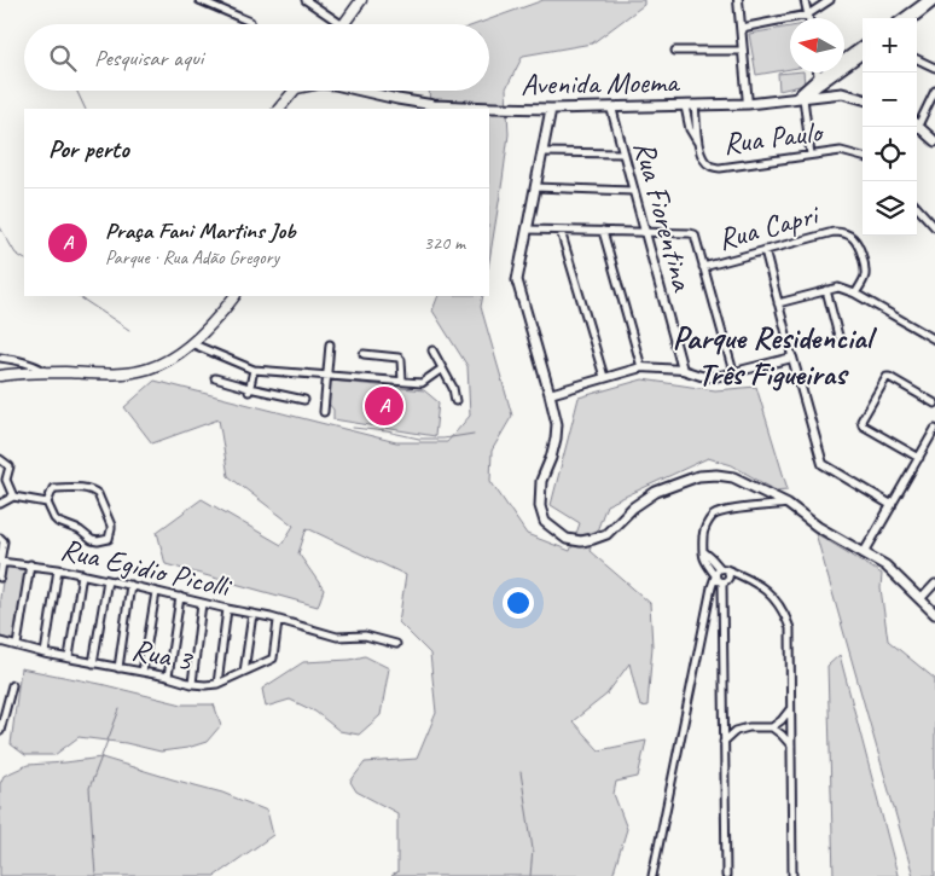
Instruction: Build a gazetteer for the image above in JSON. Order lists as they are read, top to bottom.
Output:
{
  "streets": {
    "main road": ["Avenida Moema"],
    "street": [
      "Rua Paulo",
      "Rua Fiorentina",
      "Rua Capri",
      "Rua Egidio Picolli",
      "Rua 3"
    ]
  },
  "crossings": [
    ["Avenida Moema", "Rua Paulo"],
    ["Avenida Moema", "Rua Fiorentina"],
    ["Rua Egidio Picolli", "Rua 3"]
  ],
  "districts": ["Parque Residencial Três Figueiras"],
  "north": "left",
  "page": {
    "map_buttons": ["+", "−"],
    "search": "Pesquisar aqui",
    "heading": "Por perto",
    "list": [
      {
        "mark": "A",
        "name": "Praça Fani Martins Job",
        "note": "Parque · Rua Adão Gregory",
        "value": "320 m"
      }
    ],
    "pins": "A"
  }
}
